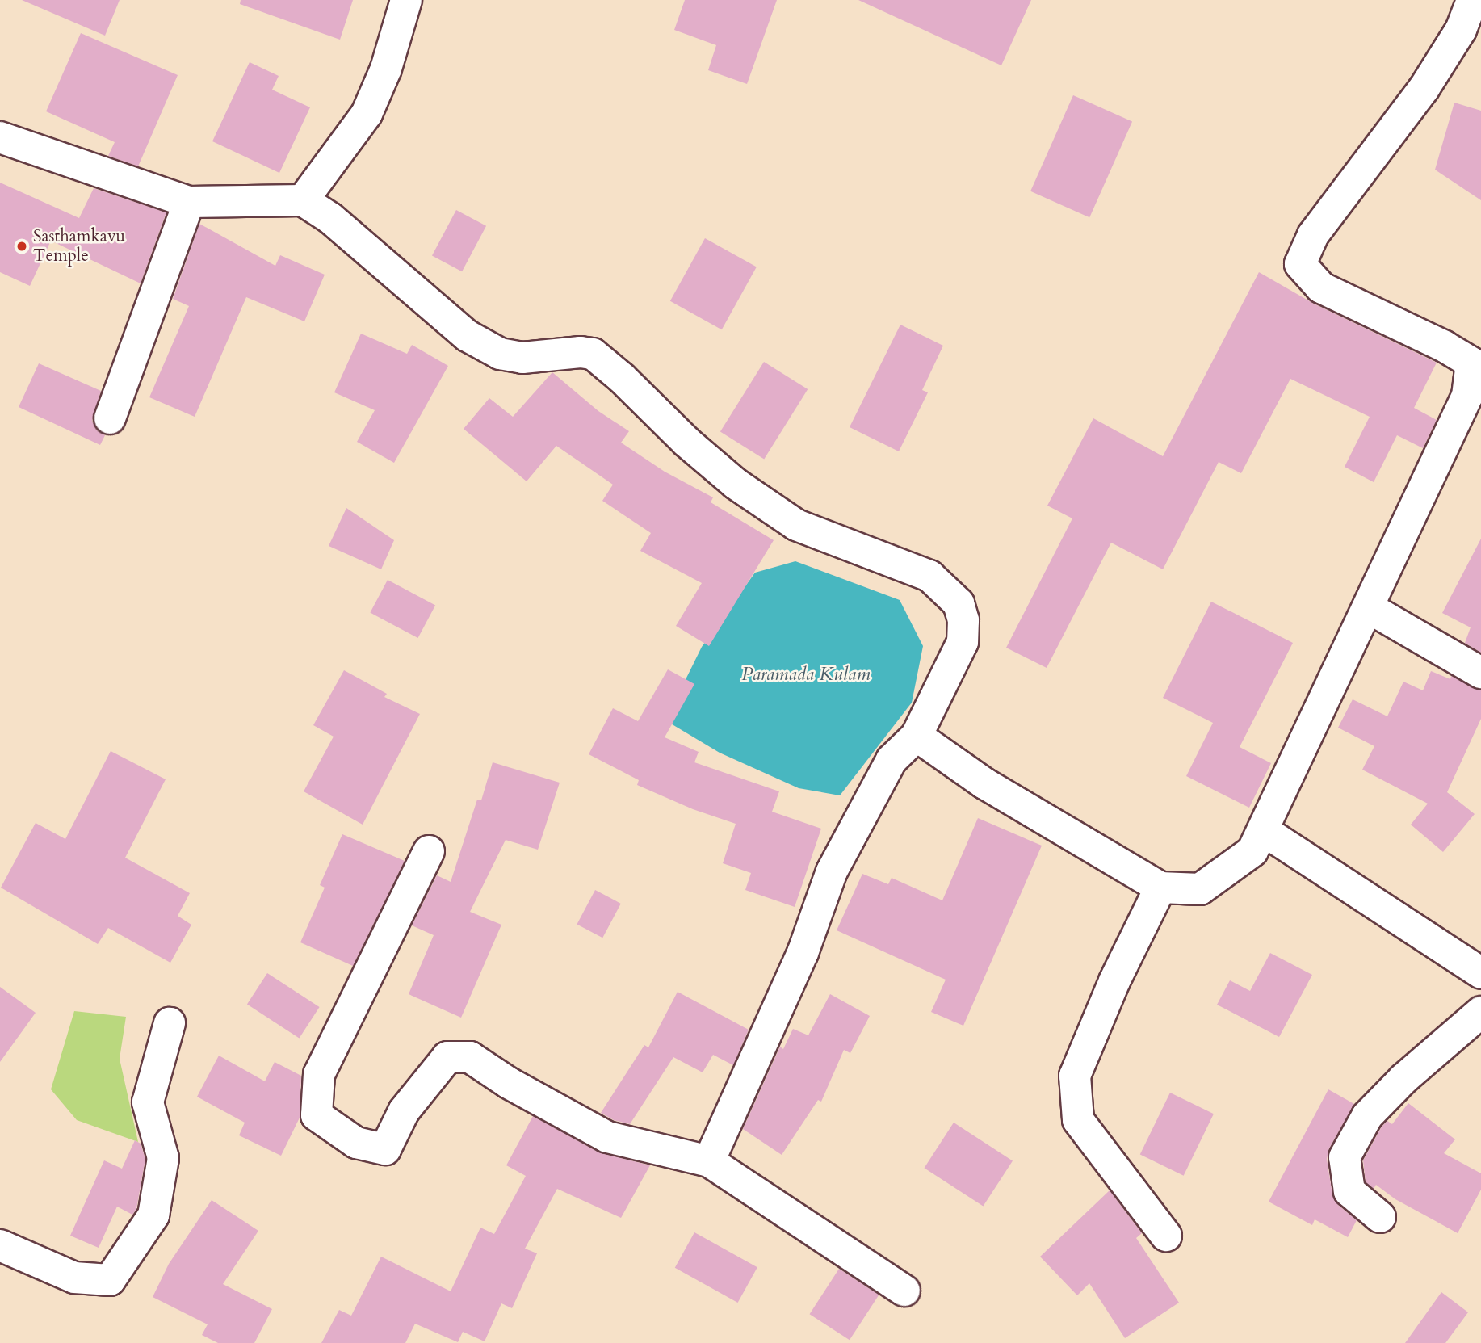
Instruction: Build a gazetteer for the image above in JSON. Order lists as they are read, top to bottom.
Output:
{
  "water": ["Paramada Kulam"],
  "places": ["Sasthamkavu Temple"]
}
